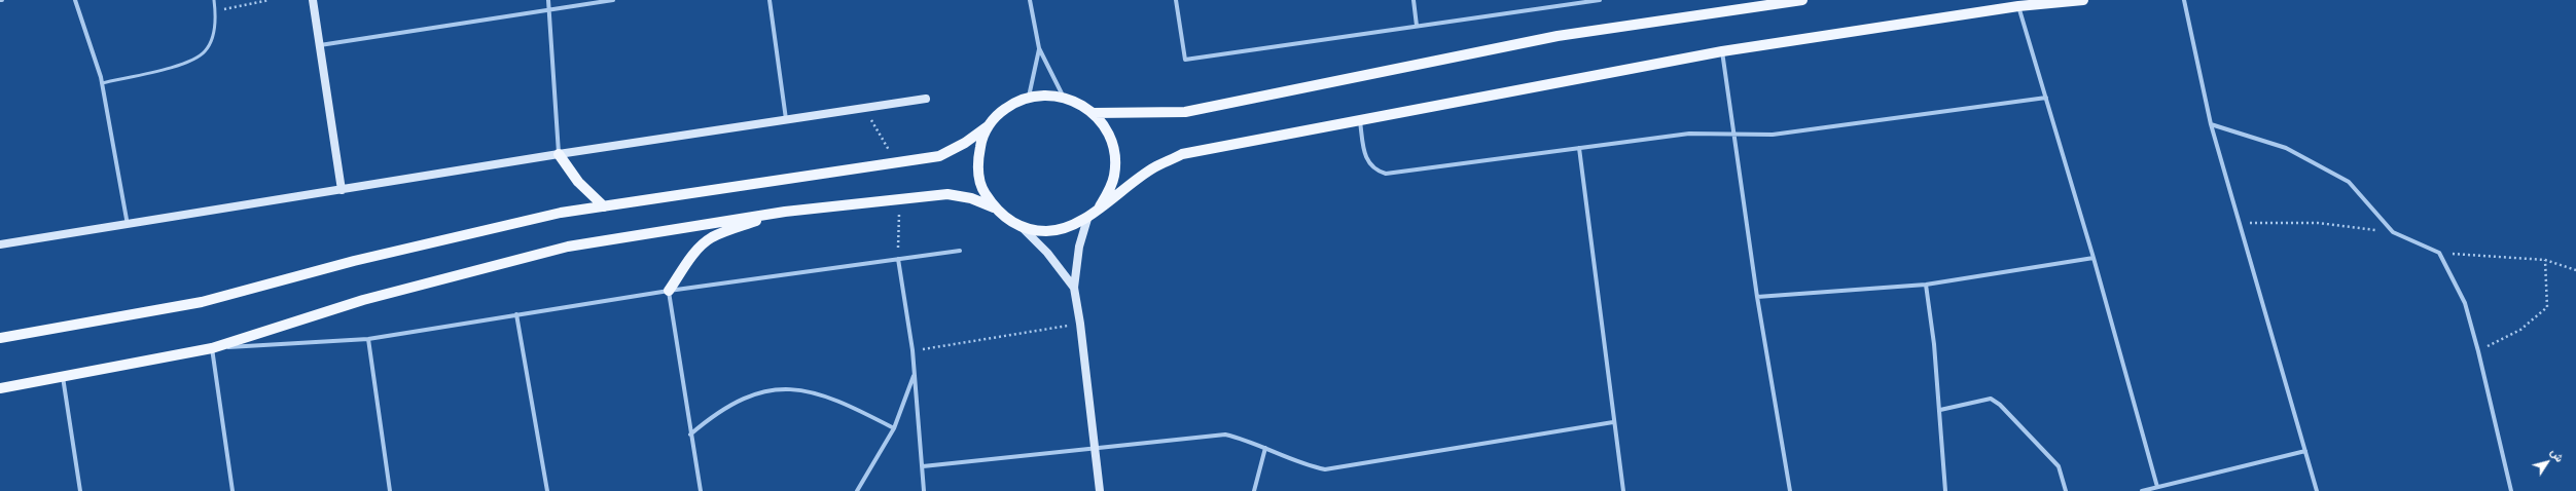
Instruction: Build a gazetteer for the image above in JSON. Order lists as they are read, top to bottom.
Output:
{
  "north": "top right"
}
